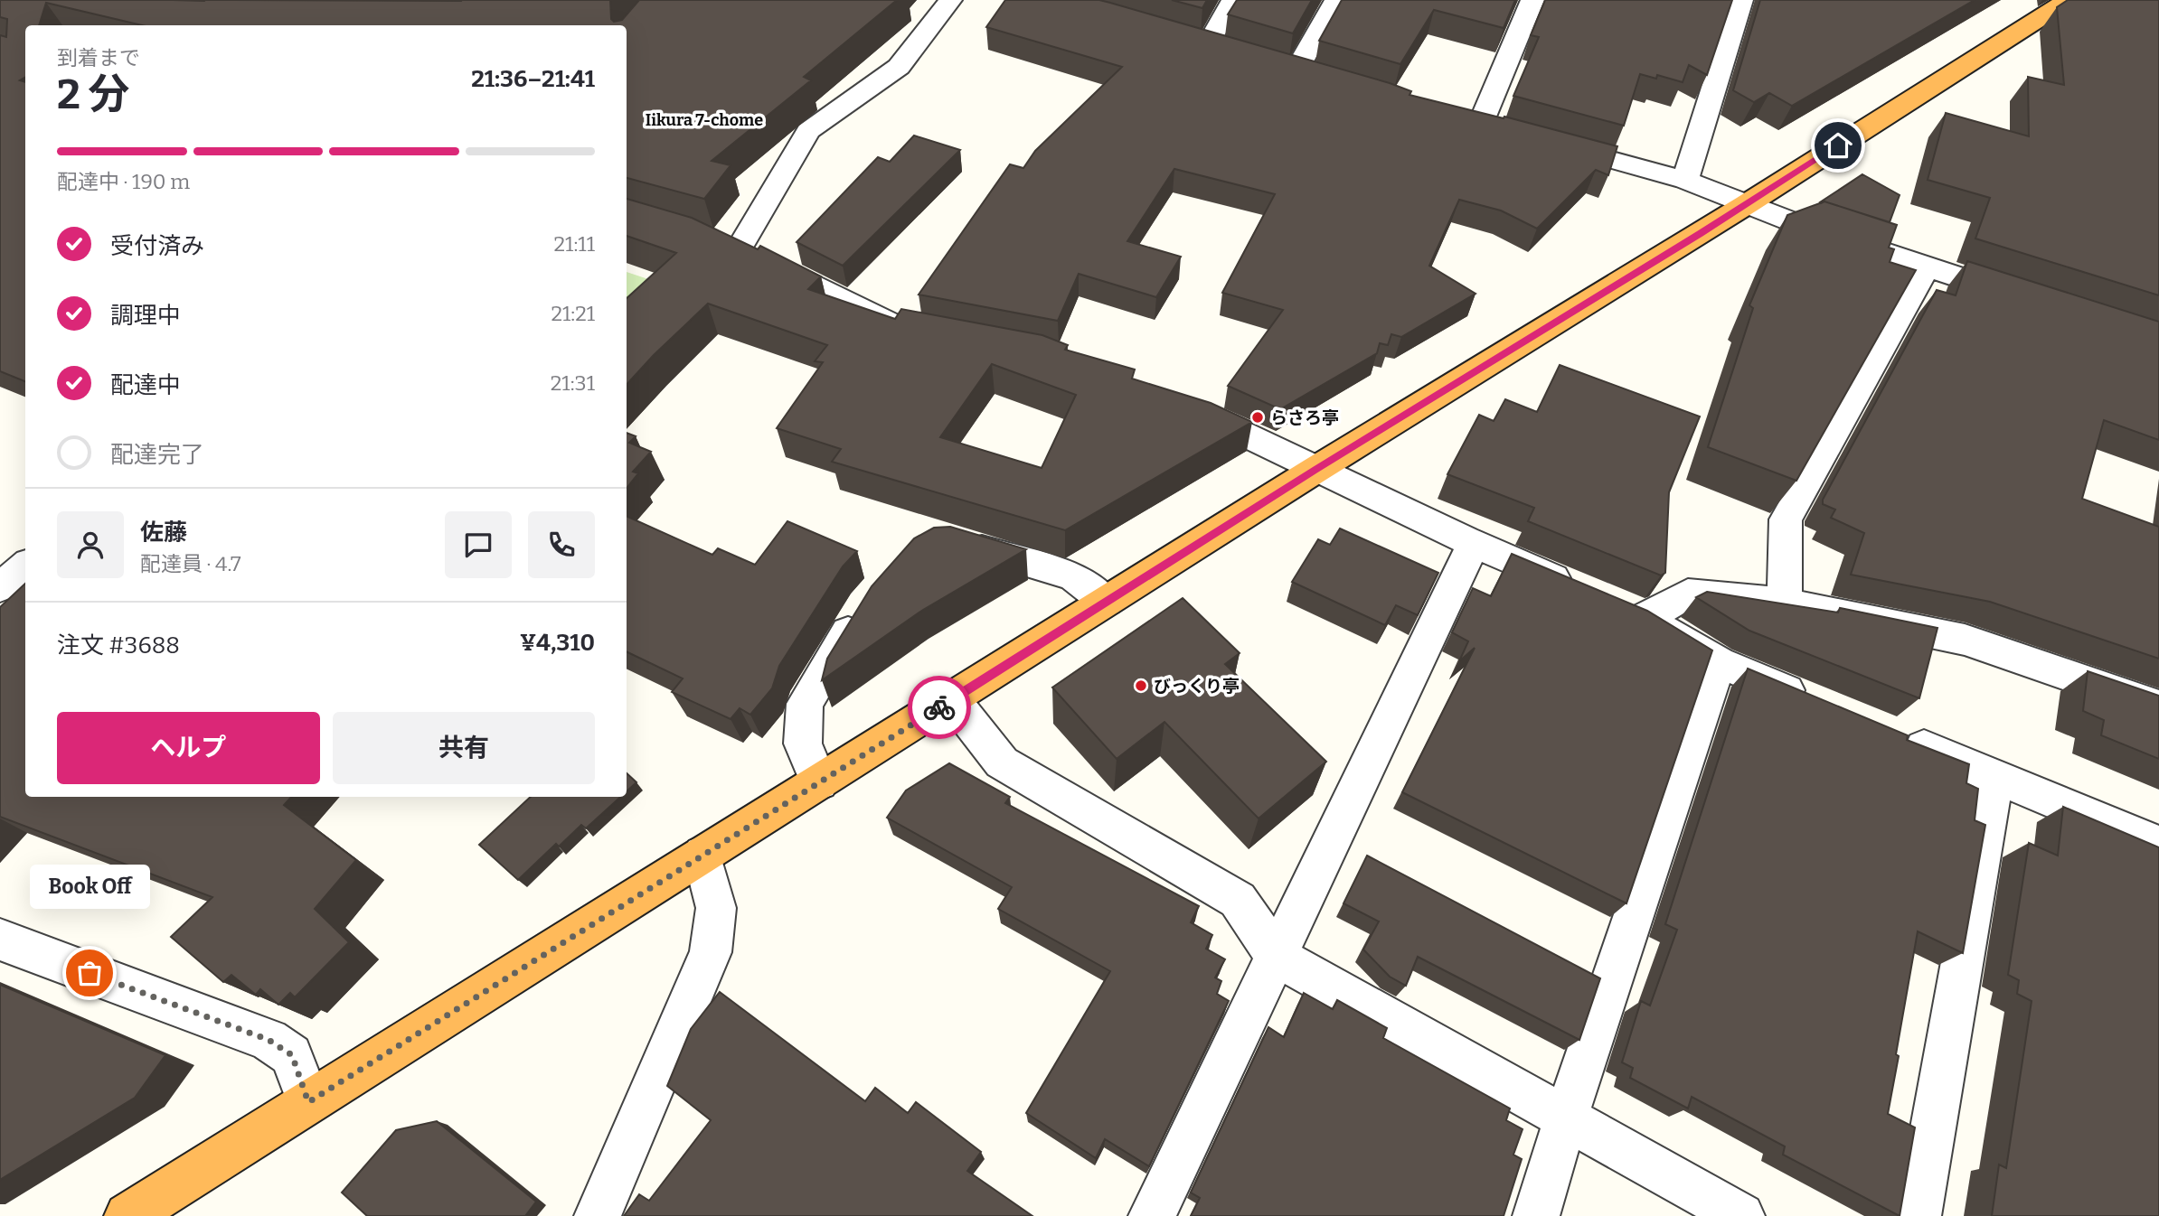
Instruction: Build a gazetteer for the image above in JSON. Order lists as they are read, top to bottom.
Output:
{
  "districts": ["Iikura 7-chome"],
  "places": ["らさろ亭", "びっくり亭", "Book Off"],
  "page": {
    "heading": ["2 分", "到着まで", "21:36–21:41"],
    "panel": [
      "佐藤",
      "配達員 · 4.7",
      "注文 #3688",
      "¥4,310"
    ],
    "bar": "配達中 · 190 m",
    "list": [
      ["受付済み", "21:11"],
      ["調理中", "21:21"],
      ["配達中", "21:31"],
      "配達完了"
    ],
    "buttons": ["ヘルプ", "共有"],
    "bubble": "Book Off"
  }
}
